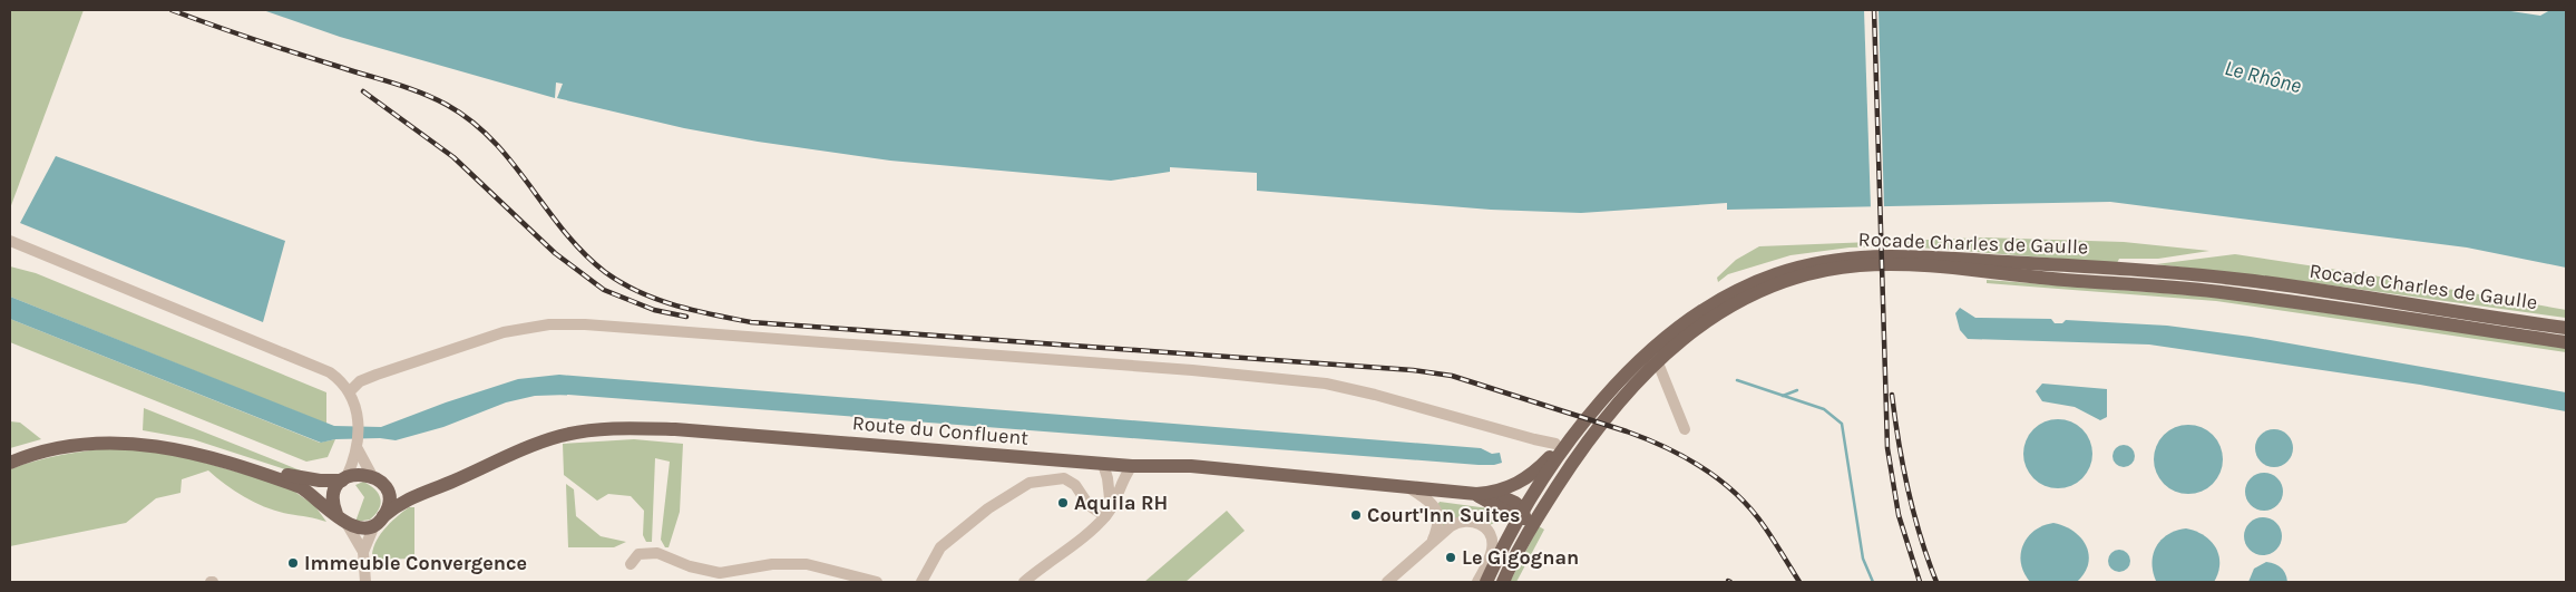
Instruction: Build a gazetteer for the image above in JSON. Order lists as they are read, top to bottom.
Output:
{
  "streets": {
    "main road": ["Rocade Charles de Gaulle", "Route du Confluent"]
  },
  "water": ["Le Rhône"],
  "places": [
    "Aquila RH",
    "Court'Inn Suites",
    "Le Gigognan",
    "Immeuble Convergence"
  ]
}
